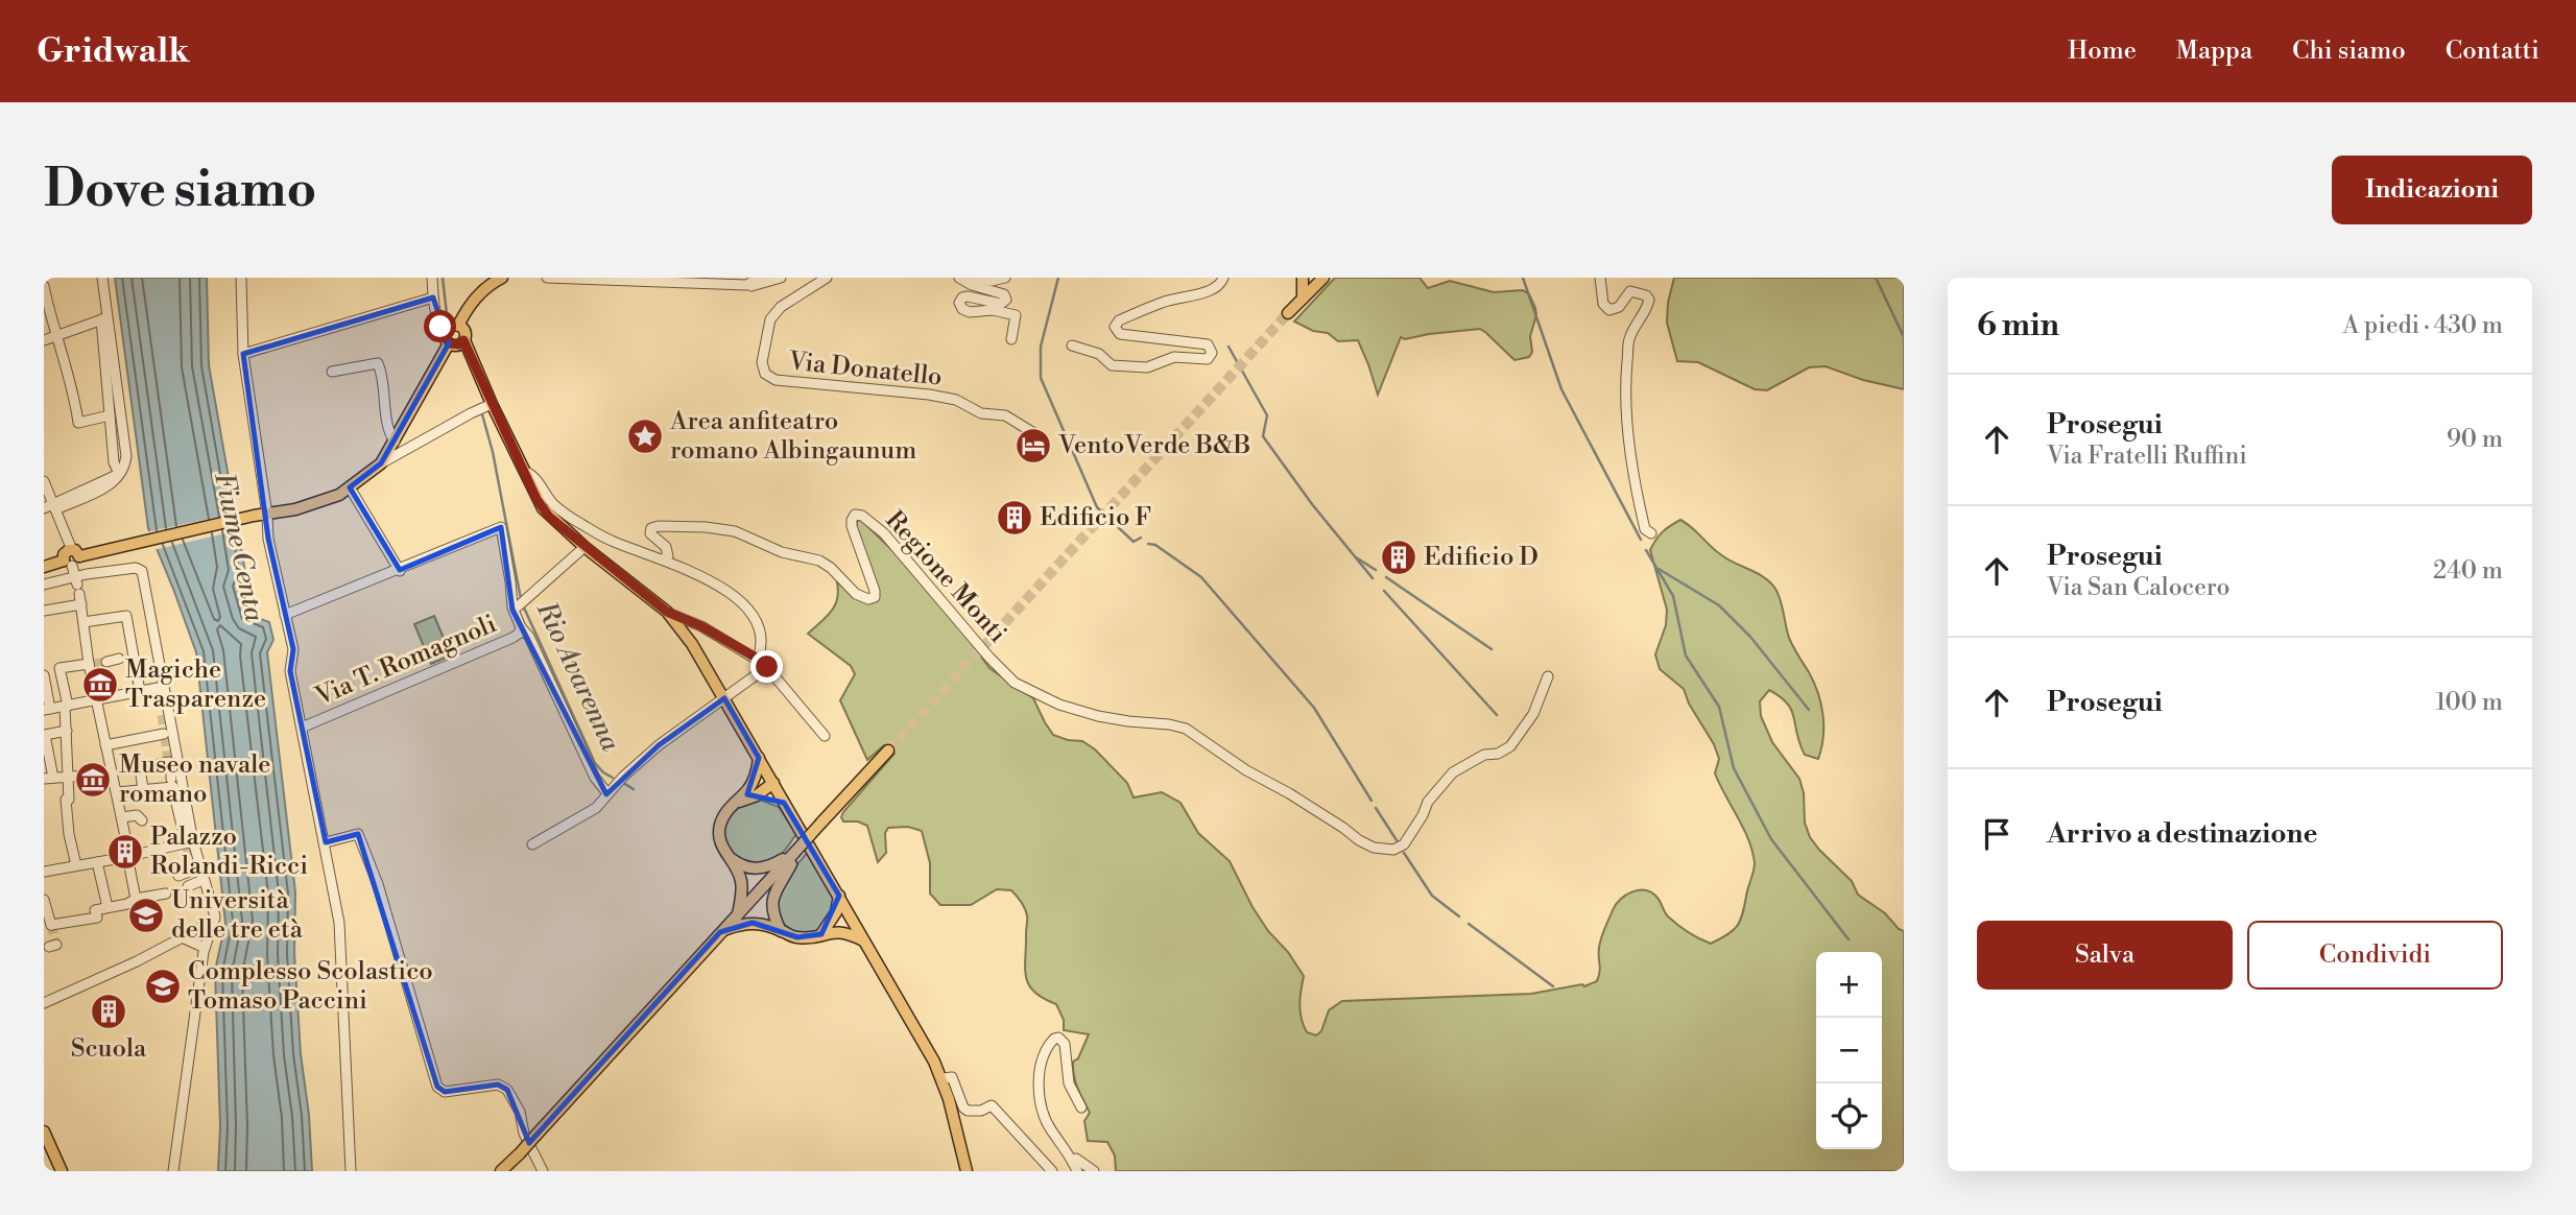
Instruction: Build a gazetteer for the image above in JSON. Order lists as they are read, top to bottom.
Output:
{
  "streets": {
    "street": ["Via Donatello", "Regione Monti", "Via T. Romagnoli"]
  },
  "water": ["Fiume Centa", "Rio Avarenna"],
  "places": {
    "place": ["Area anfiteatro romano Albingaunum"],
    "hotel": ["VentoVerde B&B"],
    "building": [
      "Edificio F",
      "Edificio D",
      "Palazzo Rolandi-Ricci",
      "Scuola"
    ],
    "museum": ["Magiche Trasparenze", "Museo navale romano"],
    "school or university": ["Università delle tre età", "Complesso Scolastico Tomaso Paccini"]
  },
  "page": {
    "header": "Gridwalk",
    "nav": [
      "Home",
      "Mappa",
      "Chi siamo",
      "Contatti"
    ],
    "buttons": [
      "Indicazioni",
      ["Salva", "Condividi"]
    ],
    "title": "Dove siamo",
    "heading": ["6 min", "A piedi · 430 m"],
    "list": [
      ["Prosegui", "Via Fratelli Ruffini", "90 m"],
      ["Prosegui", "Via San Calocero", "240 m"],
      ["Prosegui", "100 m"],
      "Arrivo a destinazione"
    ],
    "map_buttons": ["+", "−"]
  }
}
